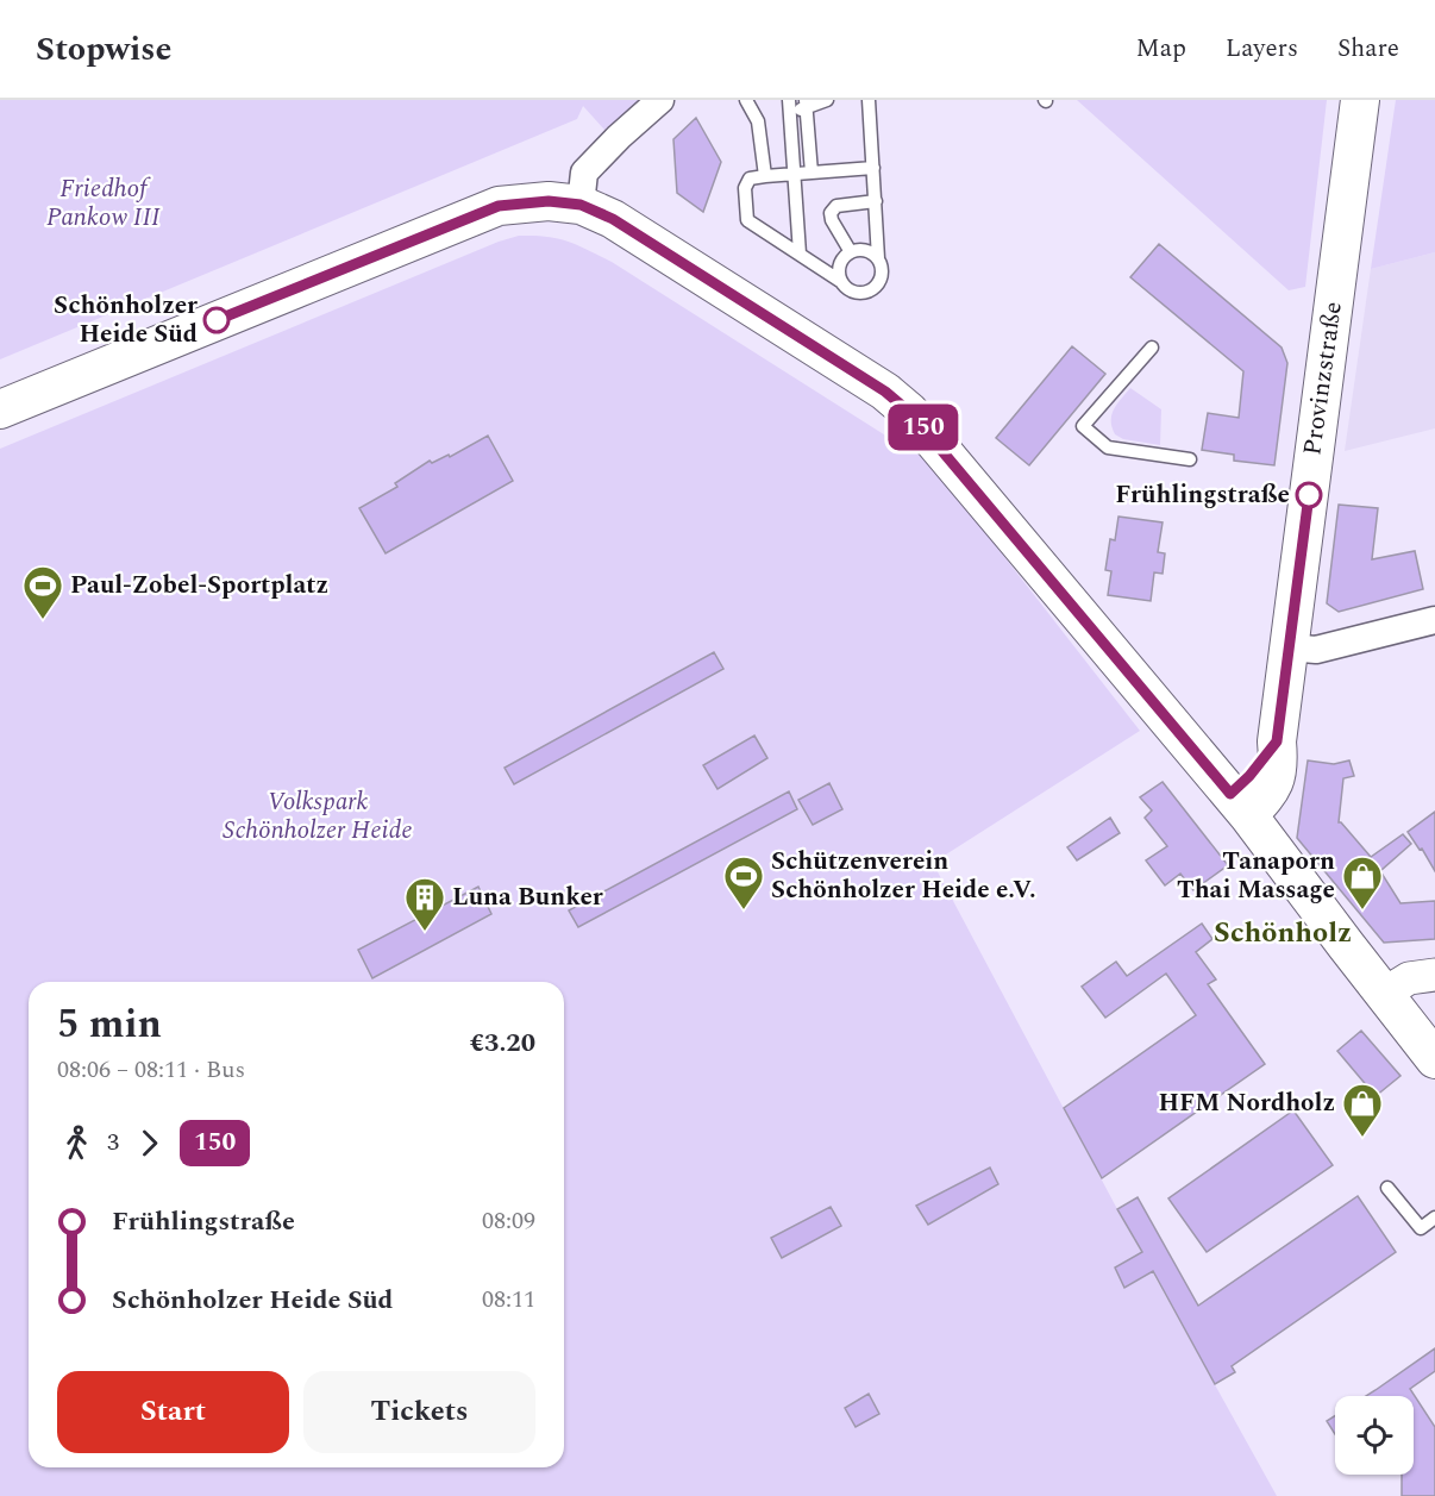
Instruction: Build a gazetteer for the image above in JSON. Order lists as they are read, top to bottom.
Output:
{
  "streets": {
    "main road": ["Provinzstraße"]
  },
  "districts": ["Schönholz"],
  "parks": ["Friedhof Pankow III", "Volkspark Schönholzer Heide"],
  "places": {
    "other": ["Schönholzer Heide Süd", "Frühlingstraße"],
    "sports": ["Paul-Zobel-Sportplatz", "Schützenverein Schönholzer Heide e.V."],
    "shop": ["Tanaporn Thai Massage", "HFM Nordholz"],
    "building": ["Luna Bunker"]
  },
  "lines": ["bus line 150"],
  "page": {
    "header": "Stopwise",
    "nav": ["Map", "Layers", "Share"],
    "on_map": "150",
    "heading": ["5 min", "08:06 – 08:11 · Bus", "€3.20"],
    "legs": ["3", "150"],
    "list": [
      {
        "name": "Frühlingstraße",
        "value": "08:09"
      },
      {
        "name": "Schönholzer Heide Süd",
        "value": "08:11"
      }
    ],
    "buttons": ["Start", "Tickets"]
  }
}
